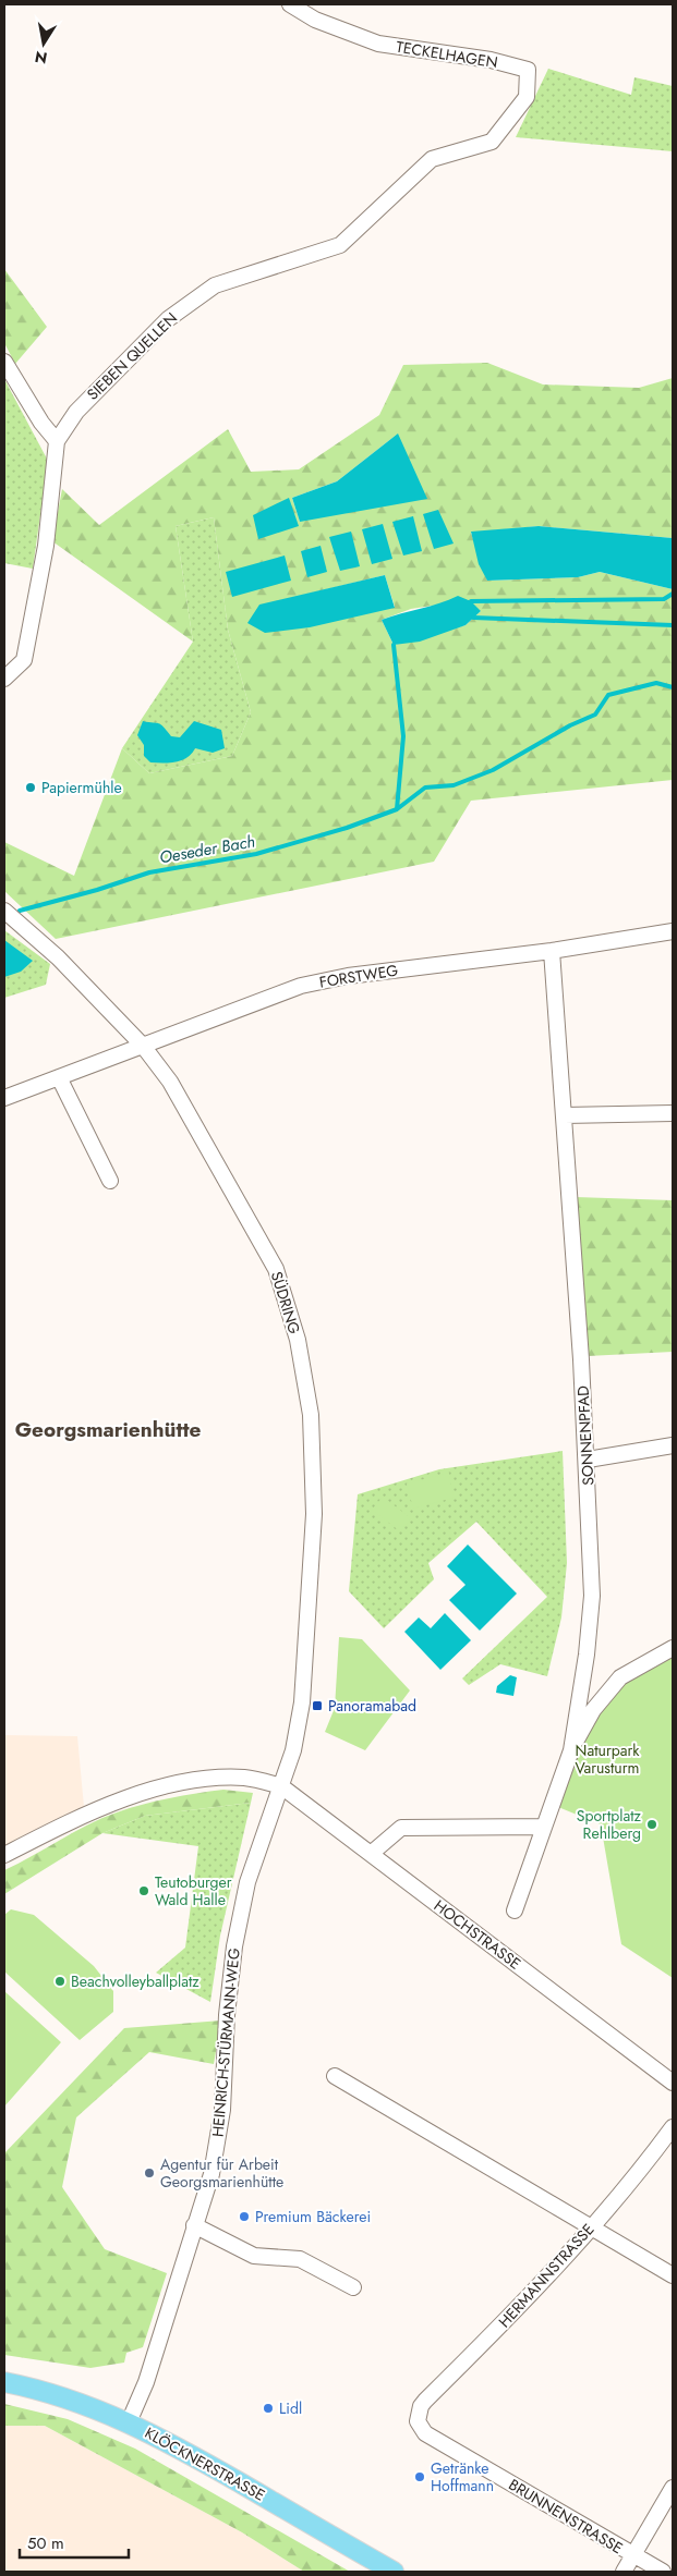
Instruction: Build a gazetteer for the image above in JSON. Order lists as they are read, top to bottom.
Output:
{
  "streets": {
    "main road": ["KLÖCKNERSTRASSE"],
    "street": [
      "TECKELHAGEN",
      "SIEBEN QUELLEN",
      "FORSTWEG",
      "SÜDRING",
      "SONNENPFAD",
      "HOCHSTRASSE",
      "HEINRICH-STÜRMANN-WEG",
      "HERMANNSTRASSE",
      "BRUNNENSTRASSE"
    ]
  },
  "crossings": [
    ["TECKELHAGEN", "SIEBEN QUELLEN"],
    ["FORSTWEG", "SÜDRING"],
    ["FORSTWEG", "SONNENPFAD"],
    ["SÜDRING", "HOCHSTRASSE"],
    ["SÜDRING", "HEINRICH-STÜRMANN-WEG"],
    ["HOCHSTRASSE", "HEINRICH-STÜRMANN-WEG"],
    ["HEINRICH-STÜRMANN-WEG", "KLÖCKNERSTRASSE"],
    ["HERMANNSTRASSE", "BRUNNENSTRASSE"]
  ],
  "districts": ["Georgsmarienhütte"],
  "water": ["Oeseder Bach"],
  "parks": ["Naturpark Varusturm"],
  "places": {
    "other": [
      "Papiermühle",
      "Sportplatz Rehlberg",
      "Teutoburger Wald Halle",
      "Beachvolleyballplatz",
      "Agentur für Arbeit Georgsmarienhütte",
      "Premium Bäckerei",
      "Lidl",
      "Getränke Hoffmann"
    ],
    "transit": ["Panoramabad"]
  },
  "scale_bar": "50 m",
  "north": "bottom"
}
